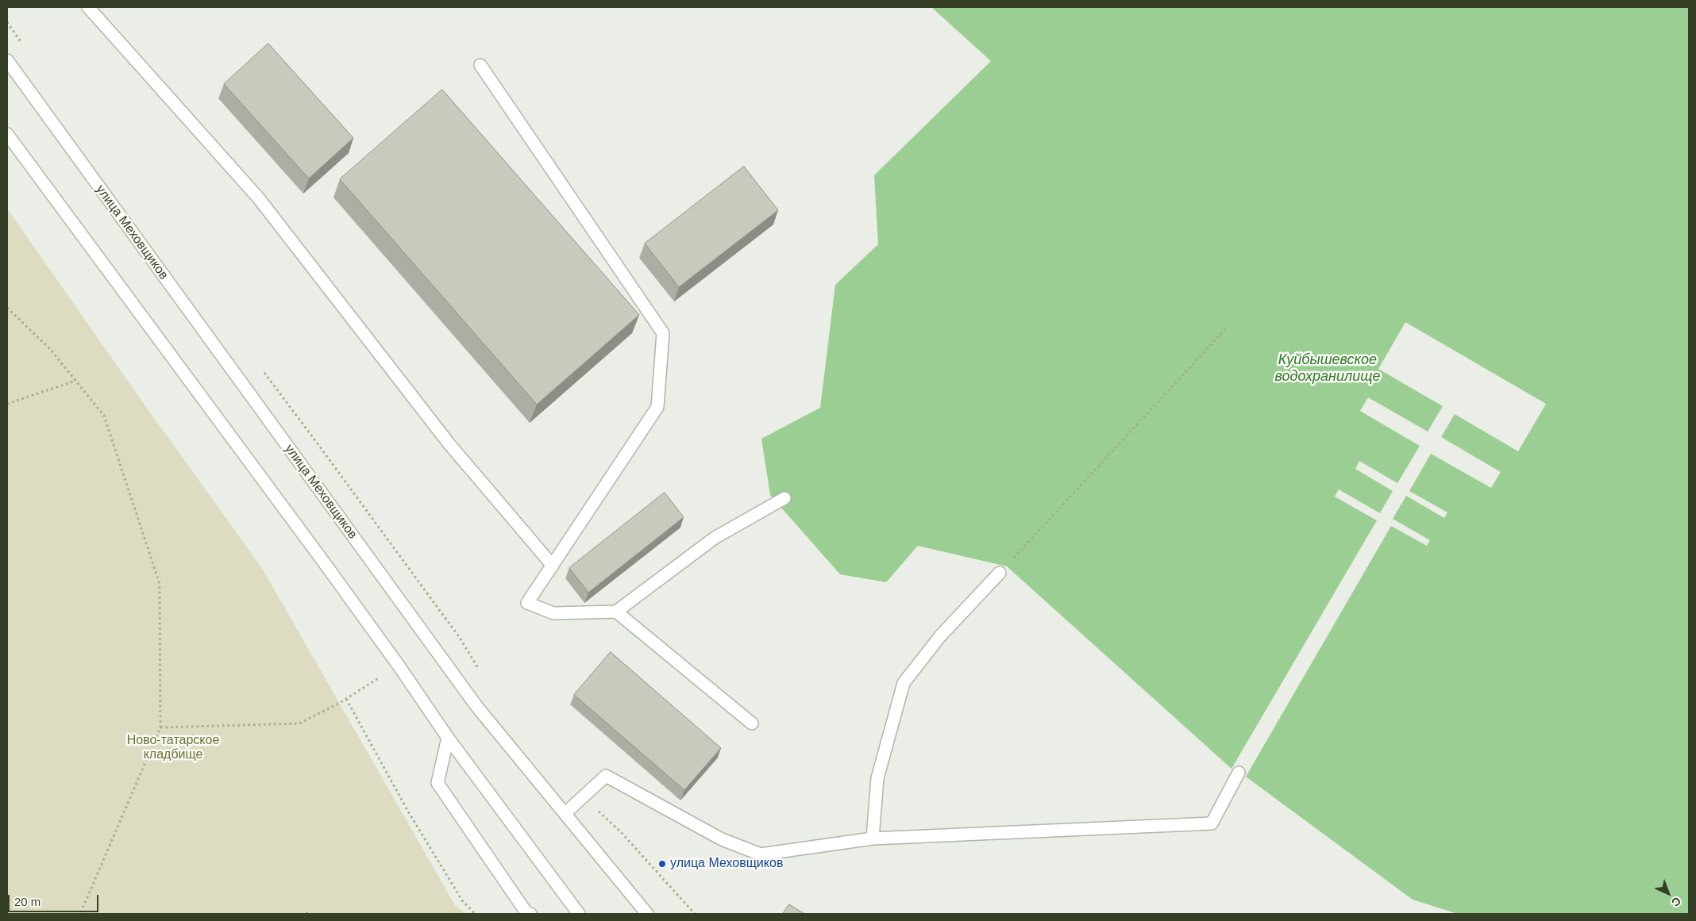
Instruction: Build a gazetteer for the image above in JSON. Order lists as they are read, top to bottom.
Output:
{
  "streets": {
    "main road": ["улица Меховщиков"]
  },
  "water": ["Куйбышевское водохранилище"],
  "parks": ["Ново-татарское кладбище"],
  "places": ["улица Меховщиков"],
  "scale_bar": "20 m",
  "north": "bottom right"
}
